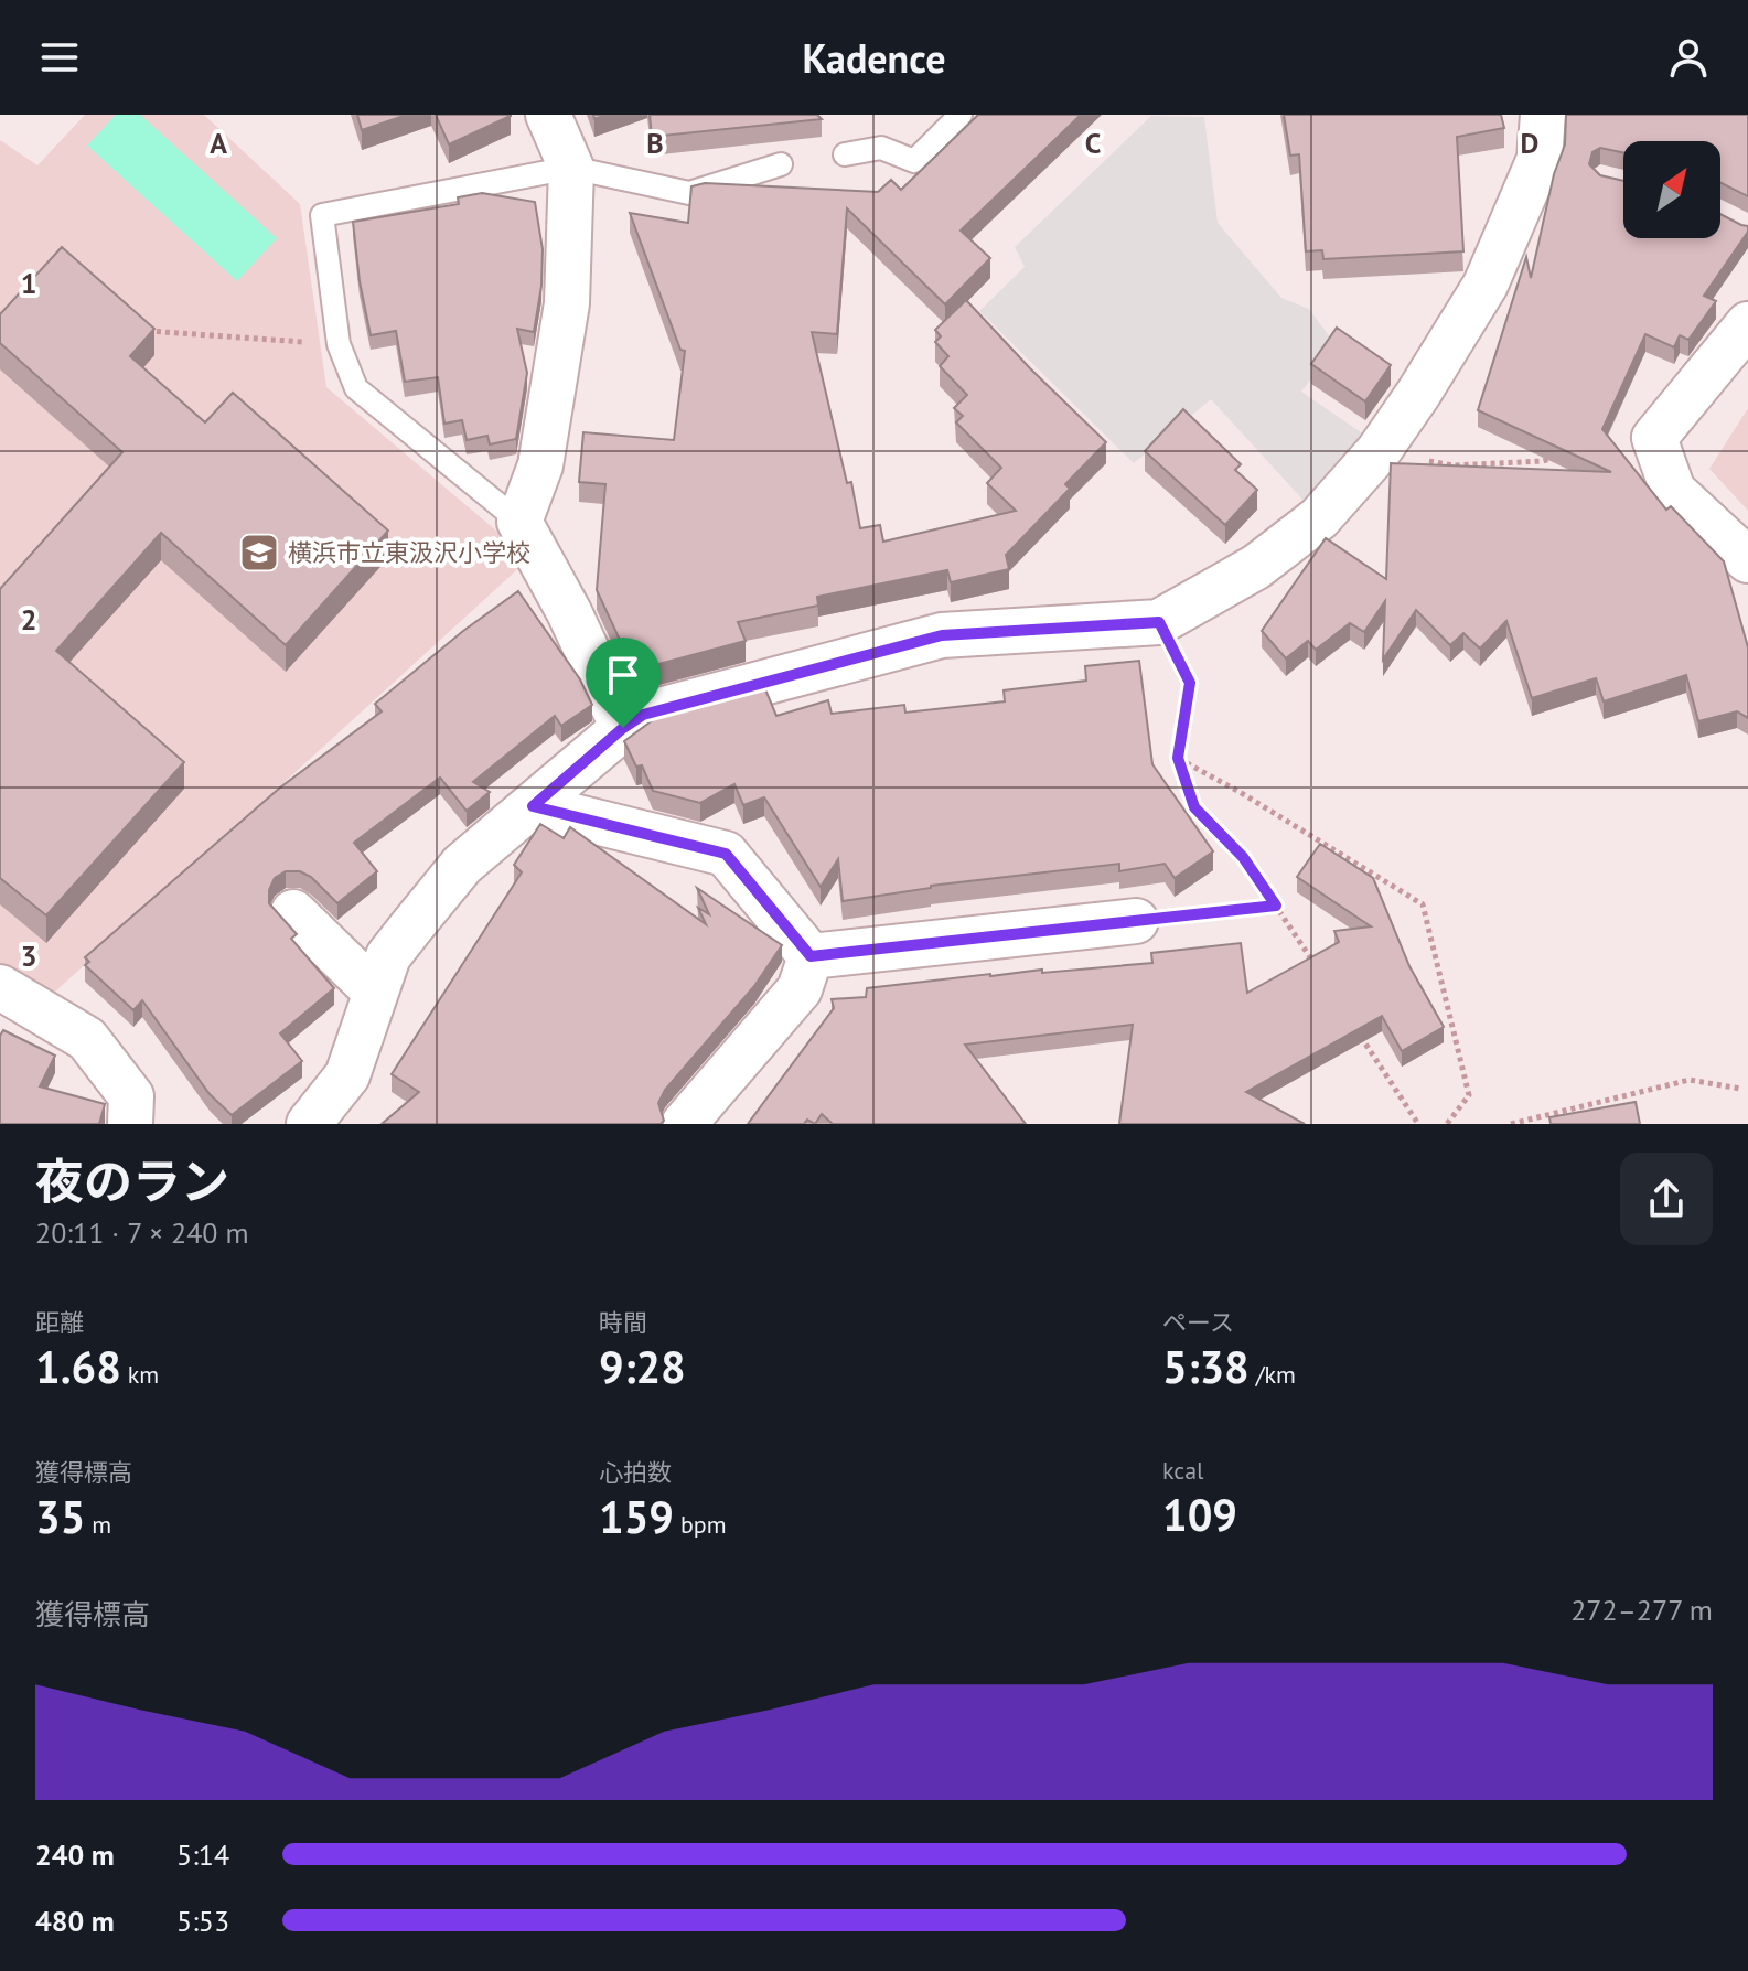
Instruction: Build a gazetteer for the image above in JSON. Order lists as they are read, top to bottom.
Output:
{
  "places": {
    "school or university": ["横浜市立東汲沢小学校"]
  },
  "north": "top right",
  "page": {
    "header": "Kadence",
    "heading": ["夜のラン", "20:11 · 7 × 240 m"],
    "stats": [
      ["距離", "1.68 km"],
      ["時間", "9:28"],
      ["ペース", "5:38 /km"],
      ["獲得標高", "35 m"],
      ["心拍数", "159 bpm"],
      ["kcal", "109"]
    ],
    "chart": ["獲得標高", "272–277 m"],
    "list": [
      {
        "name": "240 m",
        "note": "5:14"
      },
      {
        "name": "480 m",
        "note": "5:53"
      }
    ]
  },
  "grid": {
    "columns": [
      "A",
      "B",
      "C",
      "D"
    ],
    "rows": ["1", "2", "3"]
  }
}
